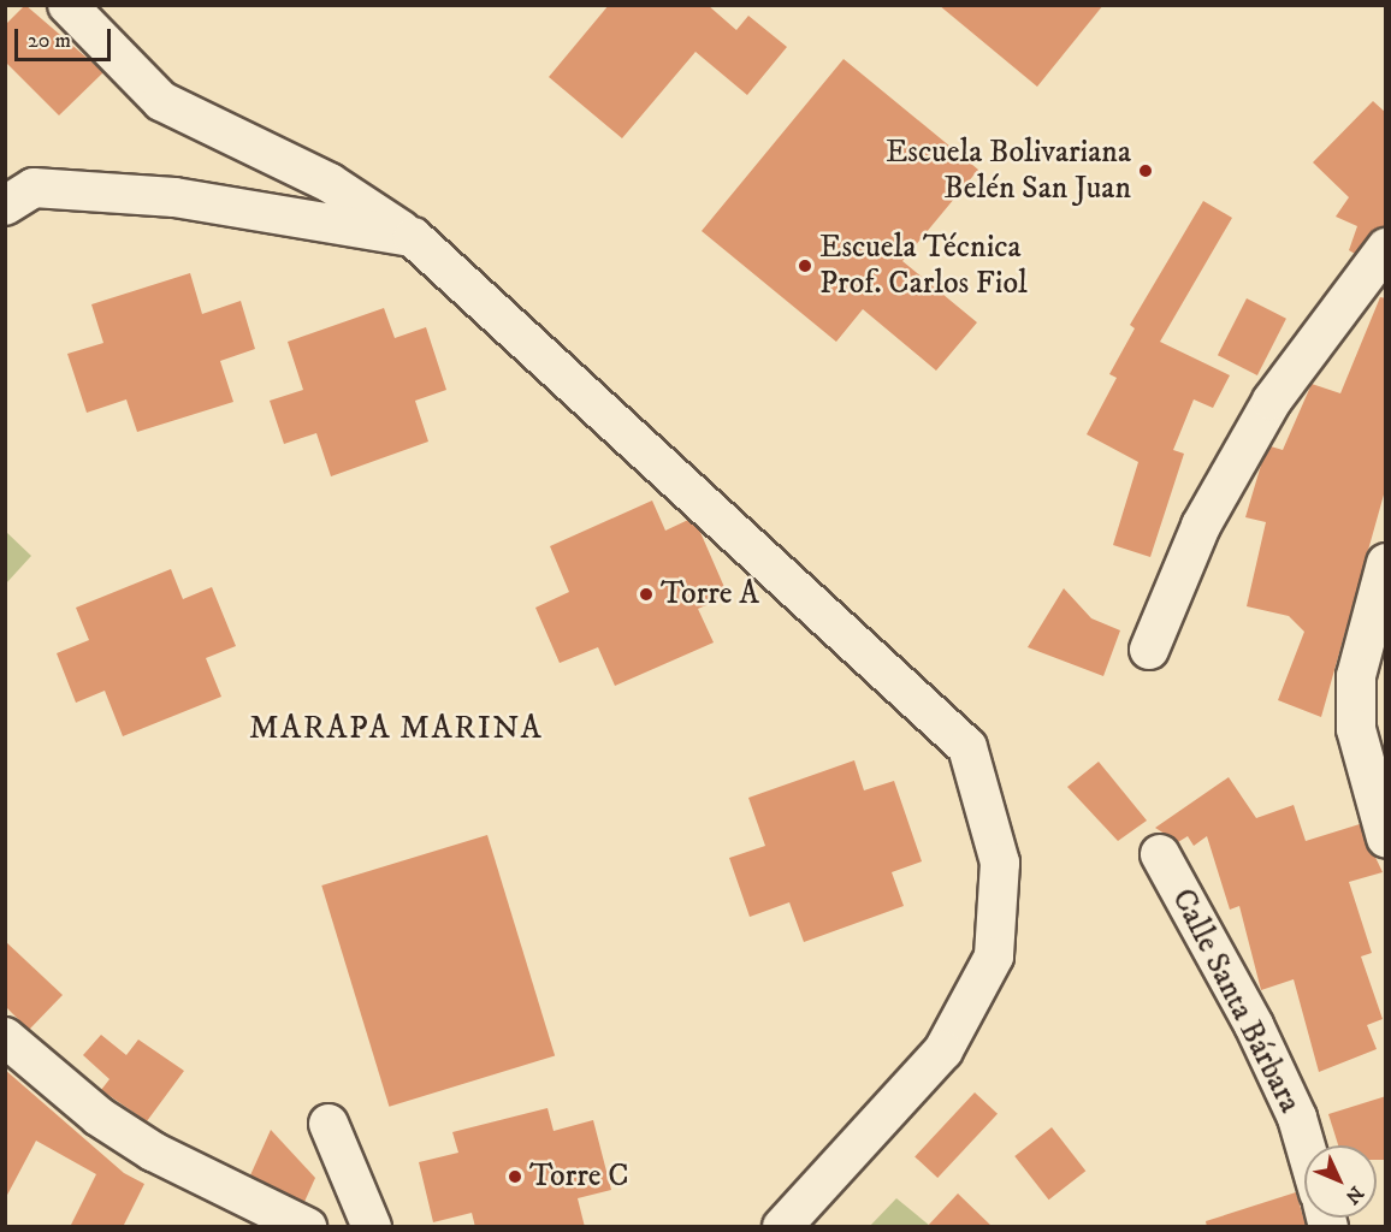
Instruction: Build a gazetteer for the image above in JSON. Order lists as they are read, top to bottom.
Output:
{
  "streets": {
    "street": ["Calle Santa Bárbara"]
  },
  "districts": ["MARAPA MARINA"],
  "places": [
    "Escuela Bolivariana Belén San Juan",
    "Escuela Técnica Prof. Carlos Fiol",
    "Torre A",
    "Torre C"
  ],
  "scale_bar": "20 m",
  "north": "bottom right"
}
